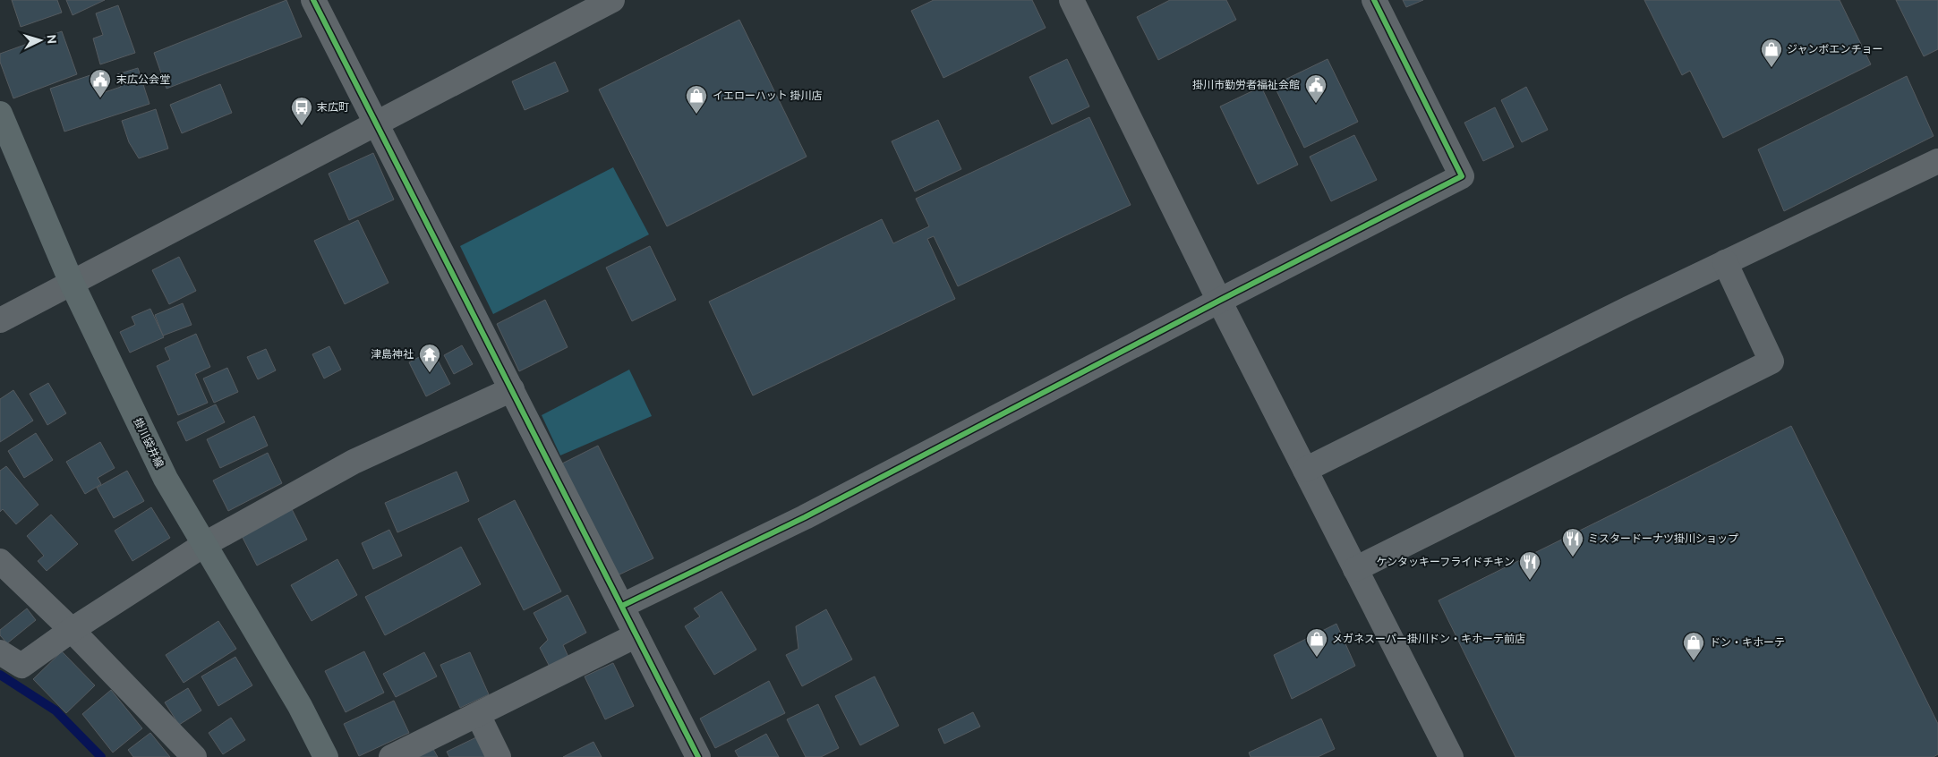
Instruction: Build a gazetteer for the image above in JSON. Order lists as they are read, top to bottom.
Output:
{
  "streets": {
    "main road": ["掛川袋井線"]
  },
  "places": {
    "shop": [
      "ジャンボエンチョー",
      "イエローハット 掛川店",
      "メガネスーパー掛川ドン・キホーテ前店",
      "ドン・キホーテ"
    ],
    "public building": ["末広公会堂", "掛川市勤労者福祉会館"],
    "bus stop": ["末広町"],
    "temple": ["津島神社"],
    "restaurant": ["ミスタードーナツ掛川ショップ", "ケンタッキーフライドチキン"]
  },
  "north": "right"
}
